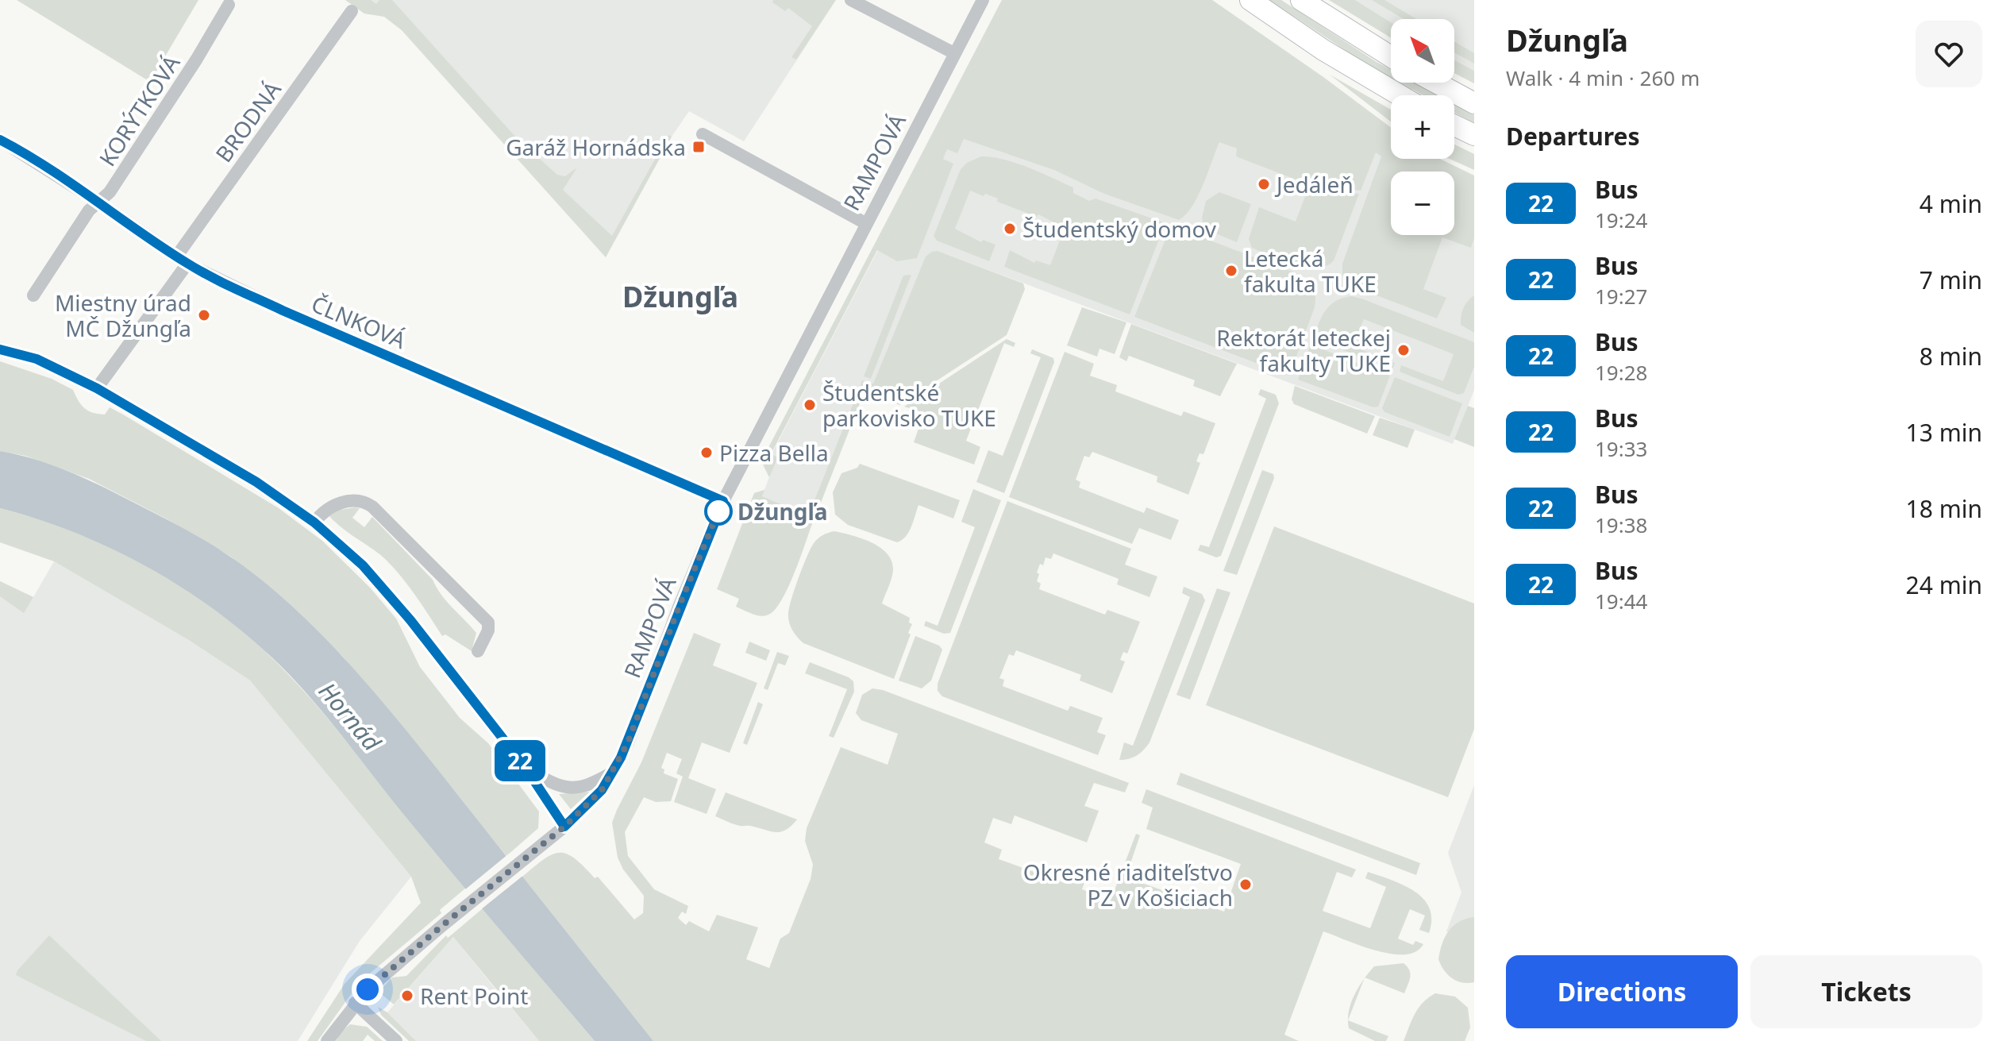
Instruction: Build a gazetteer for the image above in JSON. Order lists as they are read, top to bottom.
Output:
{
  "streets": {
    "street": [
      "KORÝTKOVÁ",
      "BRODNÁ",
      "RAMPOVÁ",
      "ČLNKOVÁ"
    ]
  },
  "crossings": [
    ["KORÝTKOVÁ", "ČLNKOVÁ"],
    ["BRODNÁ", "ČLNKOVÁ"],
    ["RAMPOVÁ", "ČLNKOVÁ"]
  ],
  "districts": ["Džungľa"],
  "water": ["Hornád"],
  "places": {
    "transit": ["Garáž Hornádska"],
    "other": [
      "Jedáleň",
      "Študentský domov",
      "Letecká fakulta TUKE",
      "Miestny úrad MČ Džungľa",
      "Rektorát leteckej fakulty TUKE",
      "Študentské parkovisko TUKE",
      "Pizza Bella",
      "Džungľa",
      "Okresné riaditeľstvo PZ v Košiciach",
      "Rent Point"
    ]
  },
  "lines": ["bus line 22"],
  "north": "top left",
  "page": {
    "on_map": "22",
    "heading": [
      ["Džungľa", "Walk · 4 min · 260 m"],
      "Departures"
    ],
    "map_buttons": ["+", "−"],
    "list": [
      {
        "mark": "22",
        "name": "Bus",
        "note": "19:24",
        "value": "4 min"
      },
      {
        "mark": "22",
        "name": "Bus",
        "note": "19:27",
        "value": "7 min"
      },
      {
        "mark": "22",
        "name": "Bus",
        "note": "19:28",
        "value": "8 min"
      },
      {
        "mark": "22",
        "name": "Bus",
        "note": "19:33",
        "value": "13 min"
      },
      {
        "mark": "22",
        "name": "Bus",
        "note": "19:38",
        "value": "18 min"
      },
      {
        "mark": "22",
        "name": "Bus",
        "note": "19:44",
        "value": "24 min"
      }
    ],
    "buttons": ["Directions", "Tickets"]
  }
}
